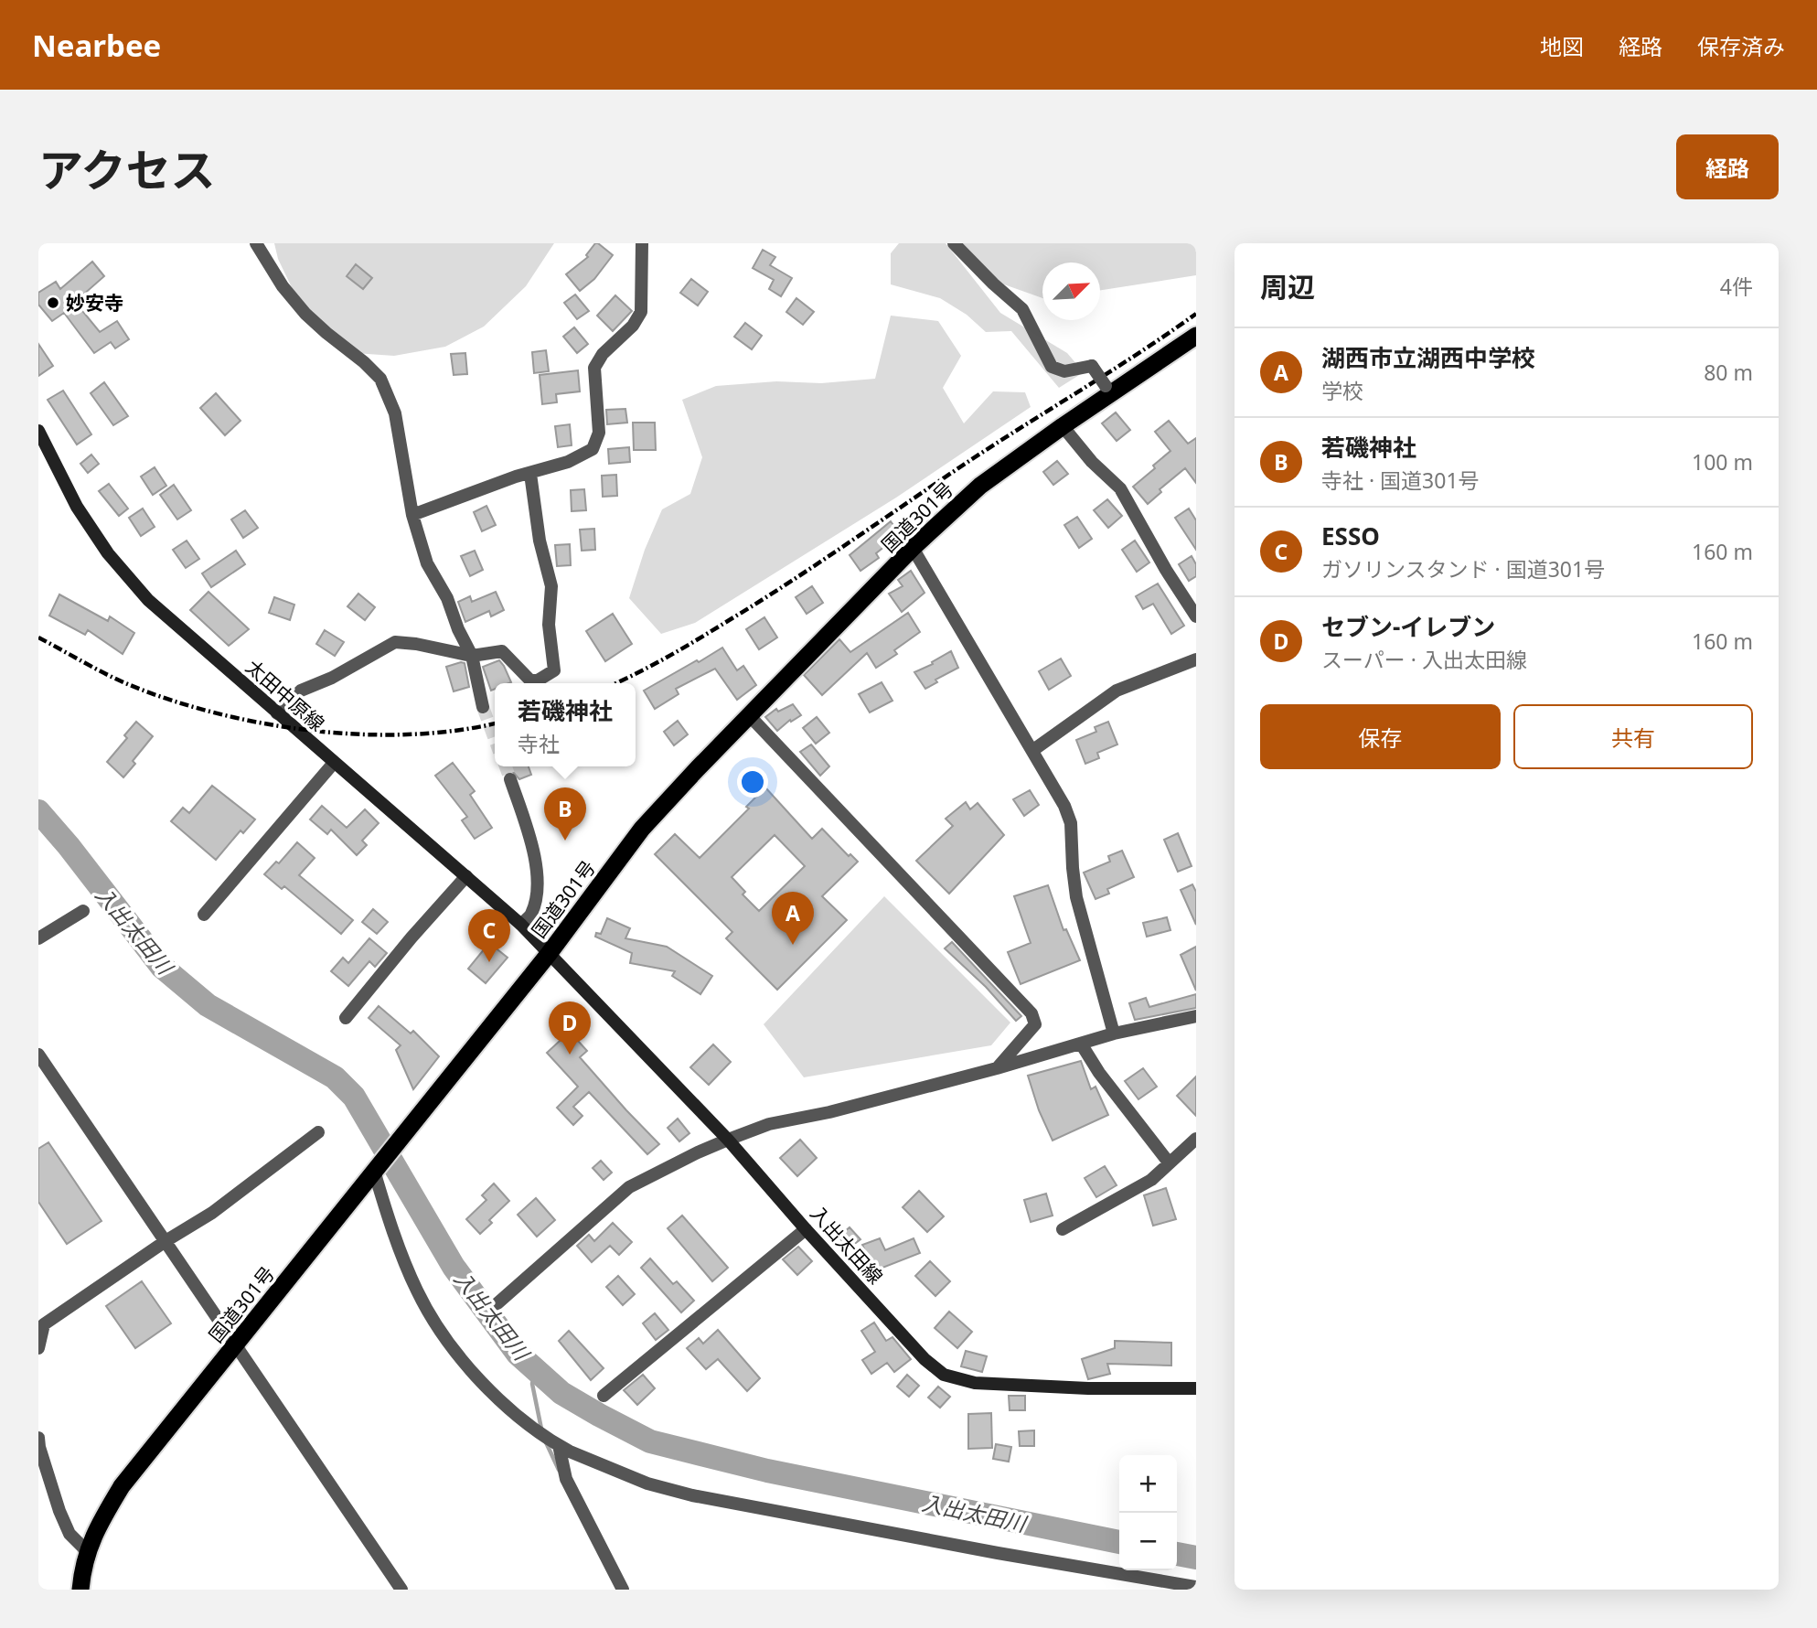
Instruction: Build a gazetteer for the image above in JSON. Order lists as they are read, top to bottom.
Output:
{
  "streets": {
    "highway": ["国道301号"],
    "main road": ["太田中原線", "入出太田線"]
  },
  "crossings": [
    ["国道301号", "太田中原線"],
    ["国道301号", "入出太田線"],
    ["太田中原線", "入出太田線"]
  ],
  "water": ["入出太田川"],
  "places": ["妙安寺"],
  "north": "top right",
  "page": {
    "header": "Nearbee",
    "nav": ["地図", "経路", "保存済み"],
    "title": "アクセス",
    "buttons": [
      "経路",
      ["保存", "共有"]
    ],
    "heading": ["周辺", "4件"],
    "list": [
      {
        "mark": "A",
        "name": "湖西市立湖西中学校",
        "note": "学校",
        "value": "80 m"
      },
      {
        "mark": "B",
        "name": "若磯神社",
        "note": "寺社 · 国道301号",
        "value": "100 m"
      },
      {
        "mark": "C",
        "name": "ESSO",
        "note": "ガソリンスタンド · 国道301号",
        "value": "160 m"
      },
      {
        "mark": "D",
        "name": "セブン-イレブン",
        "note": "スーパー · 入出太田線",
        "value": "160 m"
      }
    ],
    "popup": ["若磯神社", "寺社"],
    "pins": [
      "B",
      "A",
      "C",
      "D"
    ],
    "map_buttons": ["+", "−"]
  }
}
